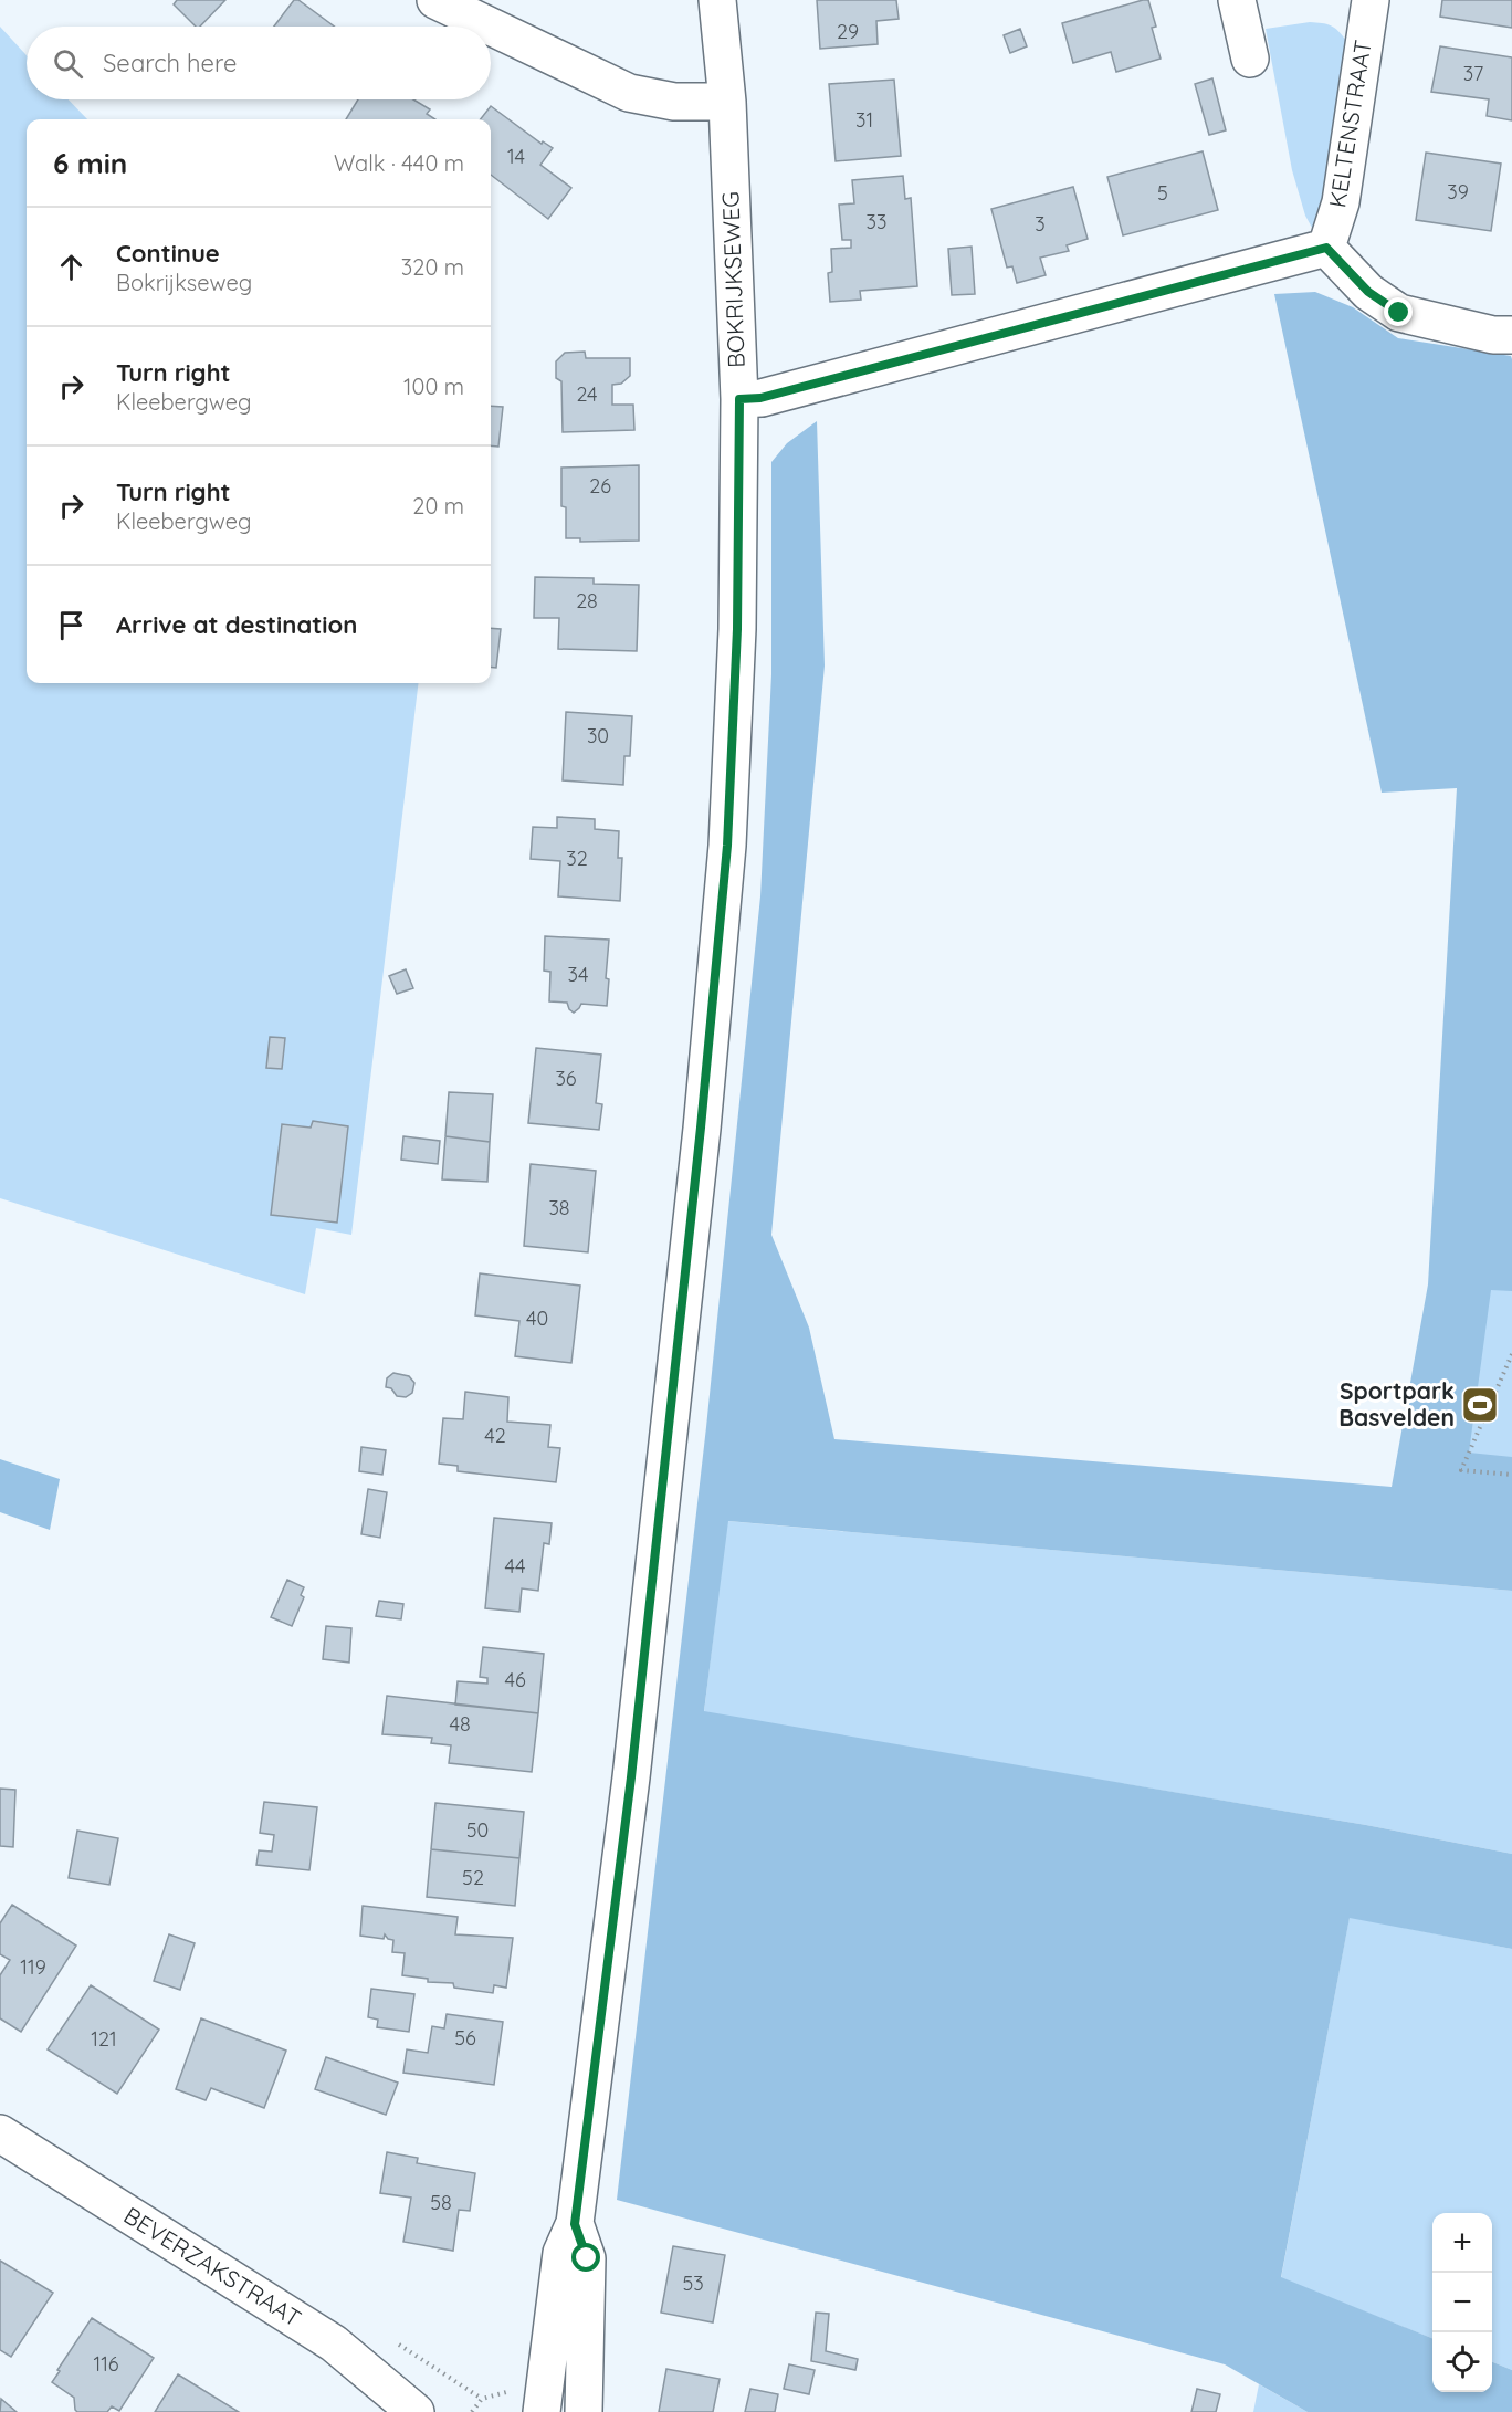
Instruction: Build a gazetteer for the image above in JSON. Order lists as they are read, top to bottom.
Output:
{
  "streets": {
    "street": ["KELTENSTRAAT", "BOKRIJKSEWEG", "BEVERZAKSTRAAT"]
  },
  "places": {
    "sports": ["Sportpark Basvelden"]
  },
  "house_numbers": [
    "29",
    "37",
    "31",
    "14",
    "39",
    "5",
    "33",
    "3",
    "24",
    "26",
    "28",
    "30",
    "32",
    "34",
    "36",
    "38",
    "40",
    "42",
    "44",
    "46",
    "48",
    "50",
    "52",
    "119",
    "56",
    "121",
    "58",
    "53",
    "116"
  ],
  "page": {
    "search": "Search here",
    "heading": ["6 min", "Walk · 440 m"],
    "list": [
      ["Continue", "Bokrijkseweg", "320 m"],
      ["Turn right", "Kleebergweg", "100 m"],
      ["Turn right", "Kleebergweg", "20 m"],
      "Arrive at destination"
    ],
    "map_buttons": ["+", "−"]
  }
}
